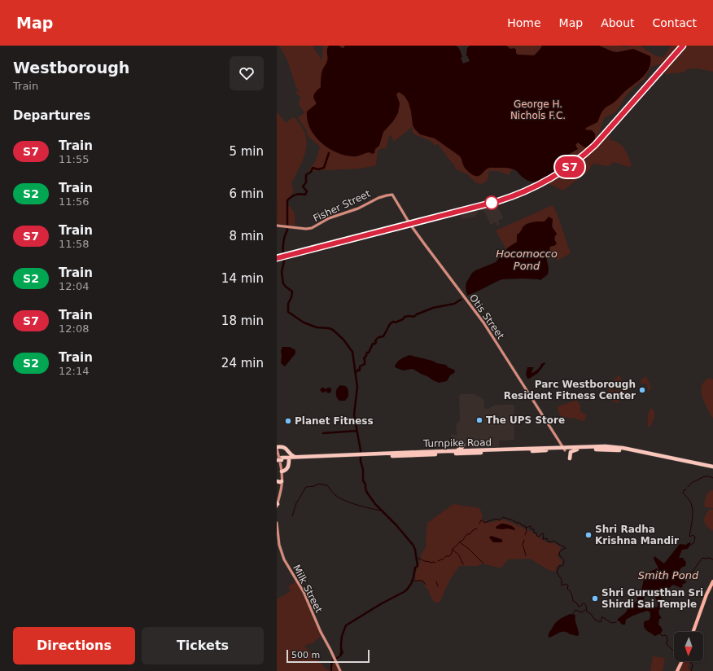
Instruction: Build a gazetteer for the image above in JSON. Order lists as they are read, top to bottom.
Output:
{
  "streets": {
    "highway": ["Turnpike Road"],
    "main road": ["Fisher Street", "Otis Street", "Milk Street"]
  },
  "crossings": [
    ["Fisher Street", "Otis Street"],
    ["Otis Street", "Turnpike Road"]
  ],
  "water": ["Hocomocco Pond", "Smith Pond"],
  "parks": ["George H. Nichols F.C."],
  "places": [
    "Parc Westborough Resident Fitness Center",
    "The UPS Store",
    "Planet Fitness",
    "Shri Radha Krishna Mandir",
    "Shri Gurusthan Sri Shirdi Sai Temple"
  ],
  "scale_bar": "500 m",
  "north": "bottom",
  "page": {
    "header": "Map",
    "nav": [
      "Home",
      "Map",
      "About",
      "Contact"
    ],
    "heading": [
      ["Westborough", "Train"],
      "Departures"
    ],
    "on_map": "S7",
    "list": [
      {
        "mark": "S7",
        "name": "Train",
        "note": "11:55",
        "value": "5 min"
      },
      {
        "mark": "S2",
        "name": "Train",
        "note": "11:56",
        "value": "6 min"
      },
      {
        "mark": "S7",
        "name": "Train",
        "note": "11:58",
        "value": "8 min"
      },
      {
        "mark": "S2",
        "name": "Train",
        "note": "12:04",
        "value": "14 min"
      },
      {
        "mark": "S7",
        "name": "Train",
        "note": "12:08",
        "value": "18 min"
      },
      {
        "mark": "S2",
        "name": "Train",
        "note": "12:14",
        "value": "24 min"
      }
    ],
    "buttons": ["Directions", "Tickets"],
    "scale": "500 m"
  }
}
